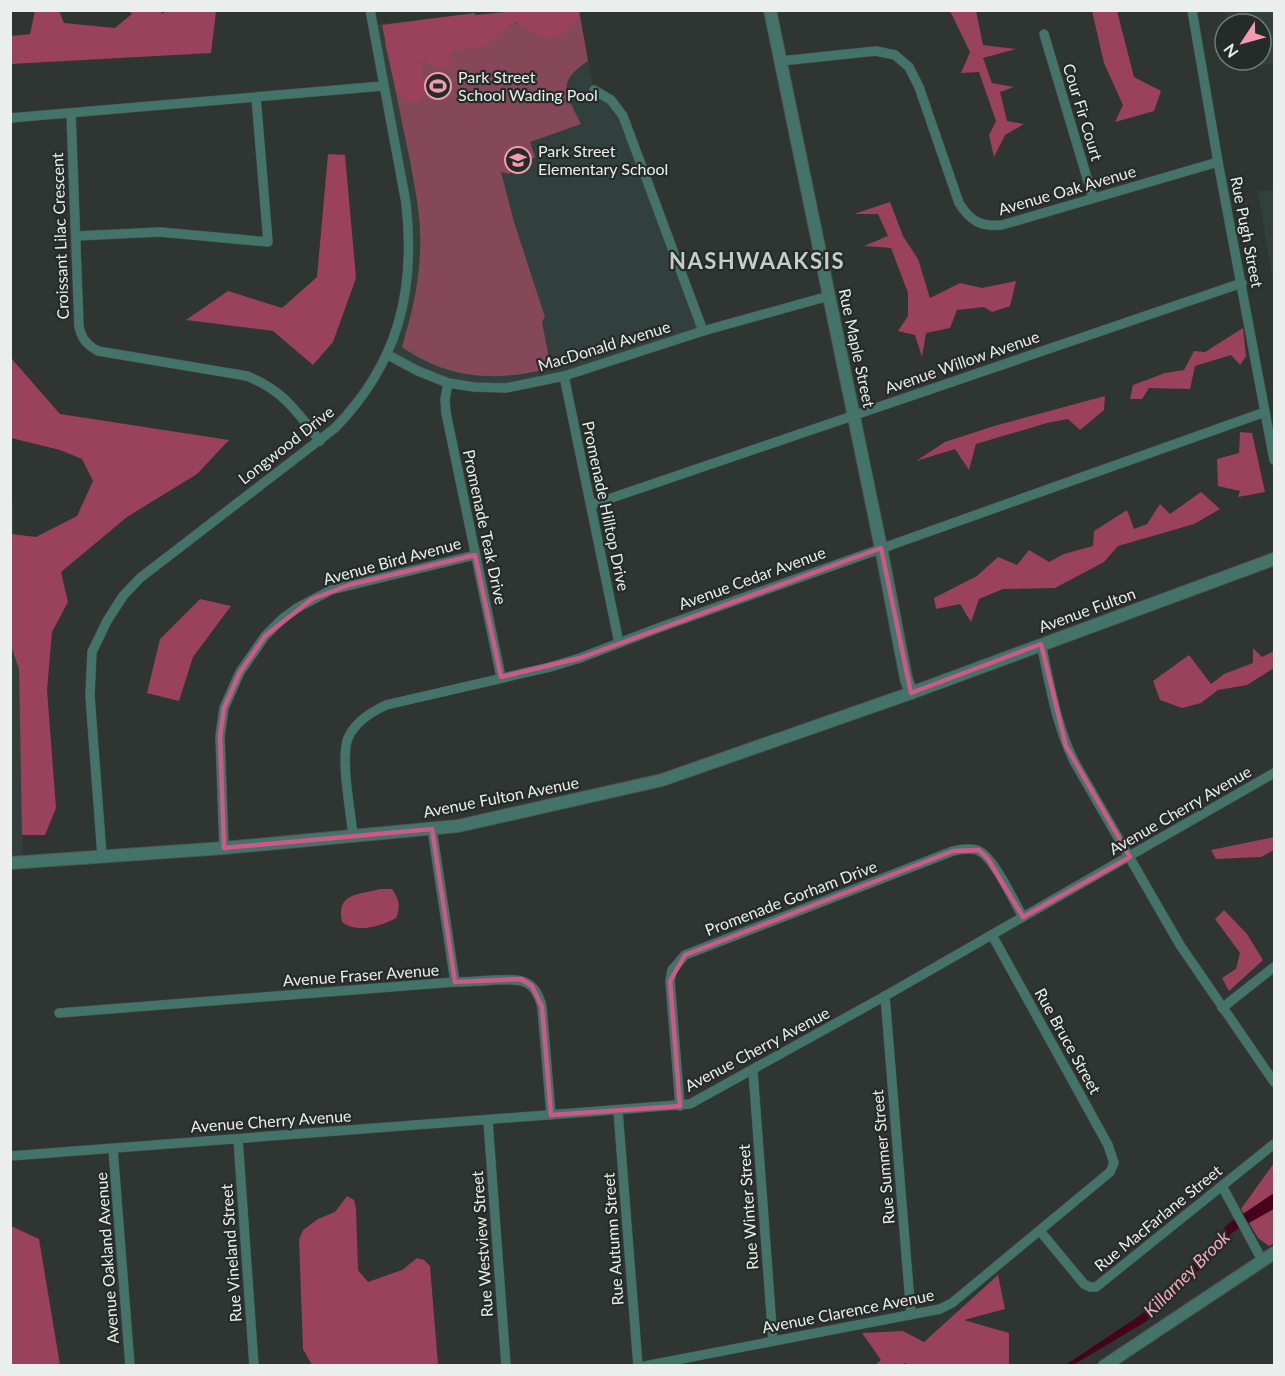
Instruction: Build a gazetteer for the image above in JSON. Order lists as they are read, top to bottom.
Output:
{
  "streets": {
    "street": [
      "Cour Fir Court",
      "Avenue Oak Avenue",
      "Rue Pugh Street",
      "Croissant Lilac Crescent",
      "MacDonald Avenue",
      "Rue Maple Street",
      "Avenue Willow Avenue",
      "Longwood Drive",
      "Promenade Hilltop Drive",
      "Promenade Teak Drive",
      "Avenue Bird Avenue",
      "Avenue Cedar Avenue",
      "Avenue Fulton",
      "Avenue Fulton Avenue",
      "Avenue Cherry Avenue",
      "Promenade Gorham Drive",
      "Avenue Fraser Avenue",
      "Rue Bruce Street",
      "Rue Summer Street",
      "Rue Winter Street",
      "Rue MacFarlane Street",
      "Rue Autumn Street",
      "Rue Westview Street",
      "Rue Vineland Street",
      "Avenue Oakland Avenue",
      "Avenue Clarence Avenue"
    ]
  },
  "crossings": [
    ["Cour Fir Court", "Avenue Oak Avenue"],
    ["Avenue Oak Avenue", "Rue Pugh Street"],
    ["Avenue Oak Avenue", "Rue Maple Street"],
    ["Rue Pugh Street", "Avenue Willow Avenue"],
    ["Rue Pugh Street", "Avenue Cedar Avenue"],
    ["Croissant Lilac Crescent", "Longwood Drive"],
    ["MacDonald Avenue", "Rue Maple Street"],
    ["MacDonald Avenue", "Longwood Drive"],
    ["MacDonald Avenue", "Promenade Hilltop Drive"],
    ["MacDonald Avenue", "Promenade Teak Drive"],
    ["Rue Maple Street", "Avenue Willow Avenue"],
    ["Rue Maple Street", "Avenue Cedar Avenue"],
    ["Rue Maple Street", "Avenue Fulton"],
    ["Rue Maple Street", "Avenue Fulton Avenue"],
    ["Avenue Willow Avenue", "Promenade Hilltop Drive"],
    ["Longwood Drive", "Avenue Fulton Avenue"],
    ["Promenade Hilltop Drive", "Avenue Cedar Avenue"],
    ["Promenade Teak Drive", "Avenue Bird Avenue"],
    ["Promenade Teak Drive", "Avenue Cedar Avenue"],
    ["Avenue Bird Avenue", "Avenue Fulton Avenue"],
    ["Avenue Cedar Avenue", "Avenue Fulton Avenue"],
    ["Avenue Fulton", "Avenue Fulton Avenue"],
    ["Avenue Cherry Avenue", "Promenade Gorham Drive"],
    ["Avenue Cherry Avenue", "Avenue Fraser Avenue"],
    ["Avenue Cherry Avenue", "Rue Bruce Street"],
    ["Avenue Cherry Avenue", "Rue Summer Street"],
    ["Avenue Cherry Avenue", "Rue Winter Street"],
    ["Avenue Cherry Avenue", "Rue Autumn Street"],
    ["Avenue Cherry Avenue", "Rue Westview Street"],
    ["Avenue Cherry Avenue", "Rue Vineland Street"],
    ["Avenue Cherry Avenue", "Avenue Oakland Avenue"],
    ["Rue Bruce Street", "Avenue Clarence Avenue"],
    ["Rue Summer Street", "Avenue Clarence Avenue"],
    ["Rue Winter Street", "Avenue Clarence Avenue"],
    ["Rue MacFarlane Street", "Avenue Clarence Avenue"]
  ],
  "districts": ["NASHWAAKSIS"],
  "water": ["Killarney Brook"],
  "places": {
    "sports": ["Park Street School Wading Pool"],
    "school or university": ["Park Street Elementary School"]
  },
  "north": "bottom left"
}
